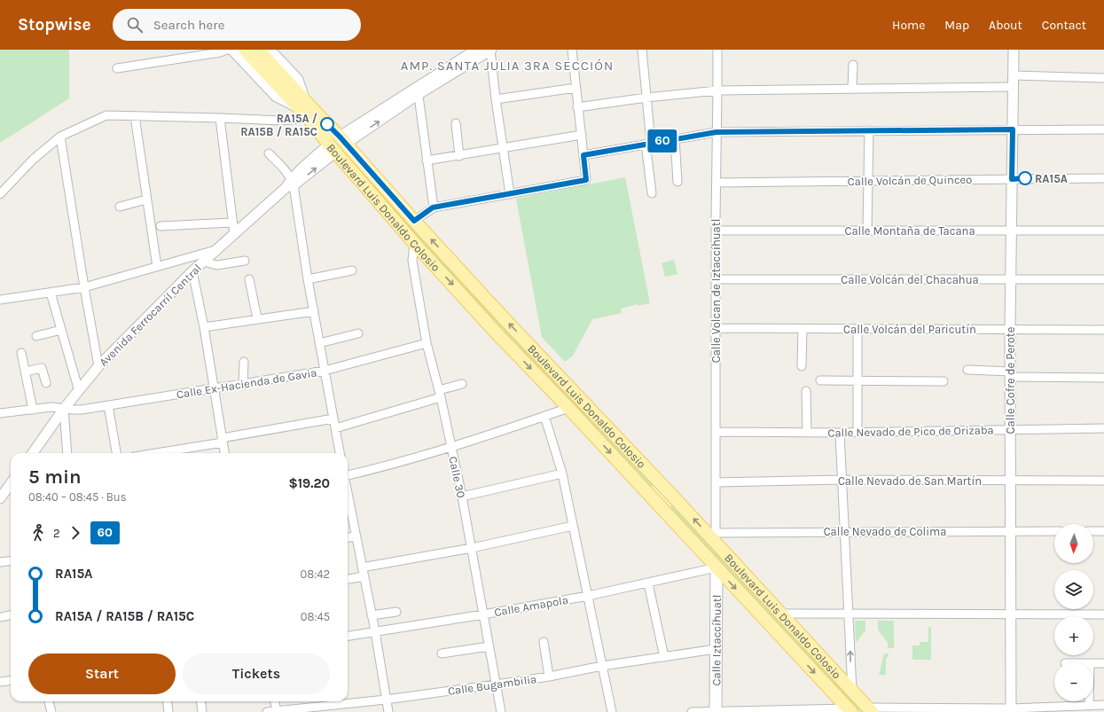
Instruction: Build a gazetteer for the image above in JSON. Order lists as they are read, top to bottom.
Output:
{
  "streets": {
    "main road": ["Boulevard Luis Donaldo Colosio", "Calle Iztaccíhuatl"],
    "street": [
      "Calle Volcán de Quinceo",
      "Calle Montaña de Tacana",
      "Calle Volcán del Chacahua",
      "Calle Volcan de Iztaccíhuatl",
      "Avenida Ferrocarril Central",
      "Calle Volcán del Paricutín",
      "Calle Cofre de Perote",
      "Calle Ex-Hacienda de Gavia",
      "Calle Nevado de Pico de Orizaba",
      "Calle 30",
      "Calle Nevado de San Martín",
      "Calle Nevado de Colima",
      "Calle Amapola",
      "Calle Bugambilia"
    ]
  },
  "crossings": [
    ["Calle Volcán de Quinceo", "Calle Volcan de Iztaccíhuatl"],
    ["Calle Volcán de Quinceo", "Calle Cofre de Perote"],
    ["Boulevard Luis Donaldo Colosio", "Calle Volcan de Iztaccíhuatl"],
    ["Boulevard Luis Donaldo Colosio", "Avenida Ferrocarril Central"],
    ["Boulevard Luis Donaldo Colosio", "Calle 30"],
    ["Boulevard Luis Donaldo Colosio", "Calle Nevado de Colima"],
    ["Boulevard Luis Donaldo Colosio", "Calle Amapola"],
    ["Boulevard Luis Donaldo Colosio", "Calle Iztaccíhuatl"],
    ["Calle Montaña de Tacana", "Calle Volcan de Iztaccíhuatl"],
    ["Calle Montaña de Tacana", "Calle Cofre de Perote"],
    ["Calle Volcán del Chacahua", "Calle Volcan de Iztaccíhuatl"],
    ["Calle Volcán del Chacahua", "Calle Cofre de Perote"],
    ["Calle Volcan de Iztaccíhuatl", "Calle Volcán del Paricutín"],
    ["Calle Volcan de Iztaccíhuatl", "Calle Nevado de Pico de Orizaba"],
    ["Calle Volcan de Iztaccíhuatl", "Calle Nevado de San Martín"],
    ["Calle Volcan de Iztaccíhuatl", "Calle Nevado de Colima"],
    ["Avenida Ferrocarril Central", "Calle Ex-Hacienda de Gavia"],
    ["Calle Volcán del Paricutín", "Calle Cofre de Perote"],
    ["Calle Cofre de Perote", "Calle Nevado de Pico de Orizaba"],
    ["Calle Cofre de Perote", "Calle Nevado de San Martín"],
    ["Calle Cofre de Perote", "Calle Nevado de Colima"],
    ["Calle Ex-Hacienda de Gavia", "Calle 30"],
    ["Calle 30", "Calle Amapola"],
    ["Calle 30", "Calle Bugambilia"],
    ["Calle Amapola", "Calle Iztaccíhuatl"],
    ["Calle Iztaccíhuatl", "Calle Bugambilia"]
  ],
  "districts": ["AMP. SANTA JULIA 3RA SECCIÓN"],
  "places": ["RA15A / RA15B / RA15C", "RA15A"],
  "lines": ["bus line 60"],
  "north": "bottom",
  "page": {
    "header": "Stopwise",
    "search": "Search here",
    "nav": [
      "Home",
      "Map",
      "About",
      "Contact"
    ],
    "on_map": "60",
    "heading": ["5 min", "08:40 – 08:45 · Bus", "$19.20"],
    "legs": ["2", "60"],
    "map_buttons": ["+", "−"],
    "list": [
      {
        "name": "RA15A",
        "value": "08:42"
      },
      {
        "name": "RA15A / RA15B / RA15C",
        "value": "08:45"
      }
    ],
    "buttons": ["Start", "Tickets"]
  }
}
